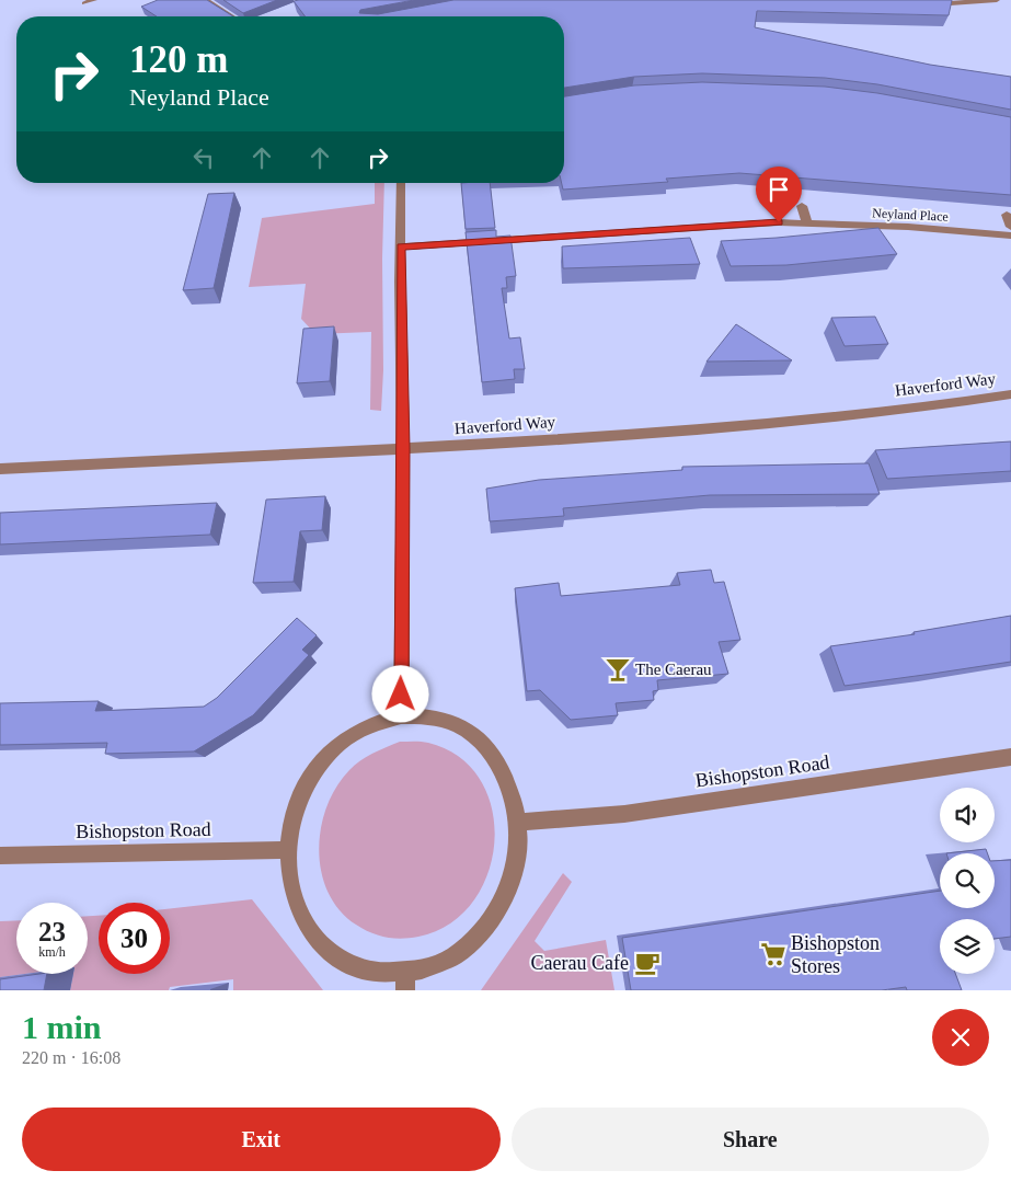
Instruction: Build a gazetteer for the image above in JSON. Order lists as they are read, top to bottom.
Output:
{
  "streets": {
    "street": ["Neyland Place", "Haverford Way", "Bishopston Road"]
  },
  "places": {
    "bar": ["The Caerau"],
    "supermarket": ["Bishopston Stores"],
    "cafe": ["Caerau Cafe"]
  },
  "page": {
    "turn": ["120 m", "Neyland Place"],
    "speed": "23 km/h",
    "limit": "30",
    "heading": ["1 min", "220 m · 16:08"],
    "buttons": ["Exit", "Share"]
  }
}
